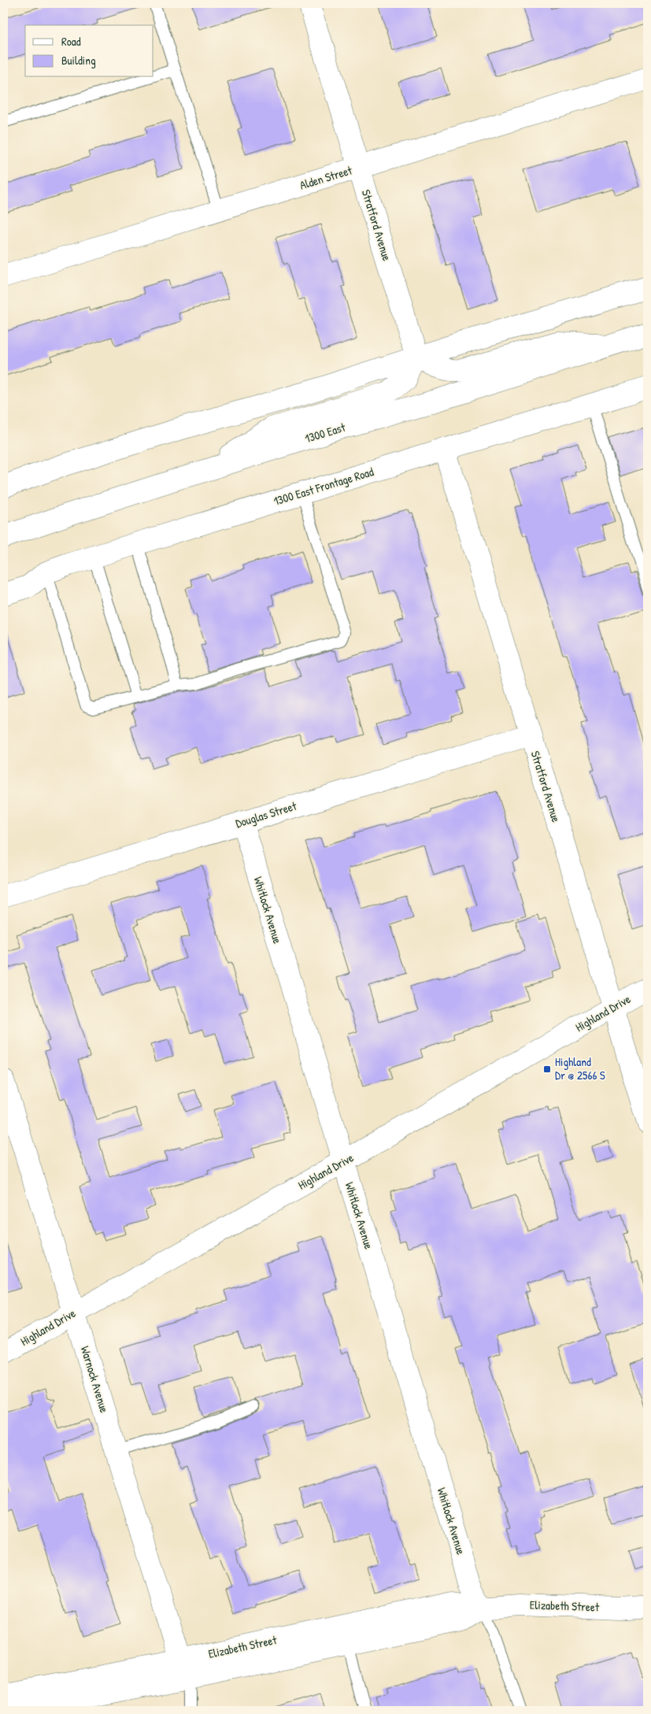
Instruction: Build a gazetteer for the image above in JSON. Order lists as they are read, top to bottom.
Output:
{
  "streets": {
    "street": [
      "Alden Street",
      "Stratford Avenue",
      "1300 East",
      "1300 East Frontage Road",
      "Douglas Street",
      "Whitlock Avenue",
      "Highland Drive",
      "Warnock Avenue",
      "Elizabeth Street"
    ]
  },
  "crossings": [
    ["Alden Street", "Stratford Avenue"],
    ["Stratford Avenue", "1300 East Frontage Road"],
    ["Stratford Avenue", "Douglas Street"],
    ["Stratford Avenue", "Highland Drive"],
    ["Douglas Street", "Whitlock Avenue"],
    ["Whitlock Avenue", "Highland Drive"],
    ["Whitlock Avenue", "Elizabeth Street"],
    ["Highland Drive", "Warnock Avenue"],
    ["Warnock Avenue", "Elizabeth Street"]
  ],
  "places": {
    "transit": ["Highland Dr @ 2566 S"]
  },
  "legend": ["Road", "Building"]
}
